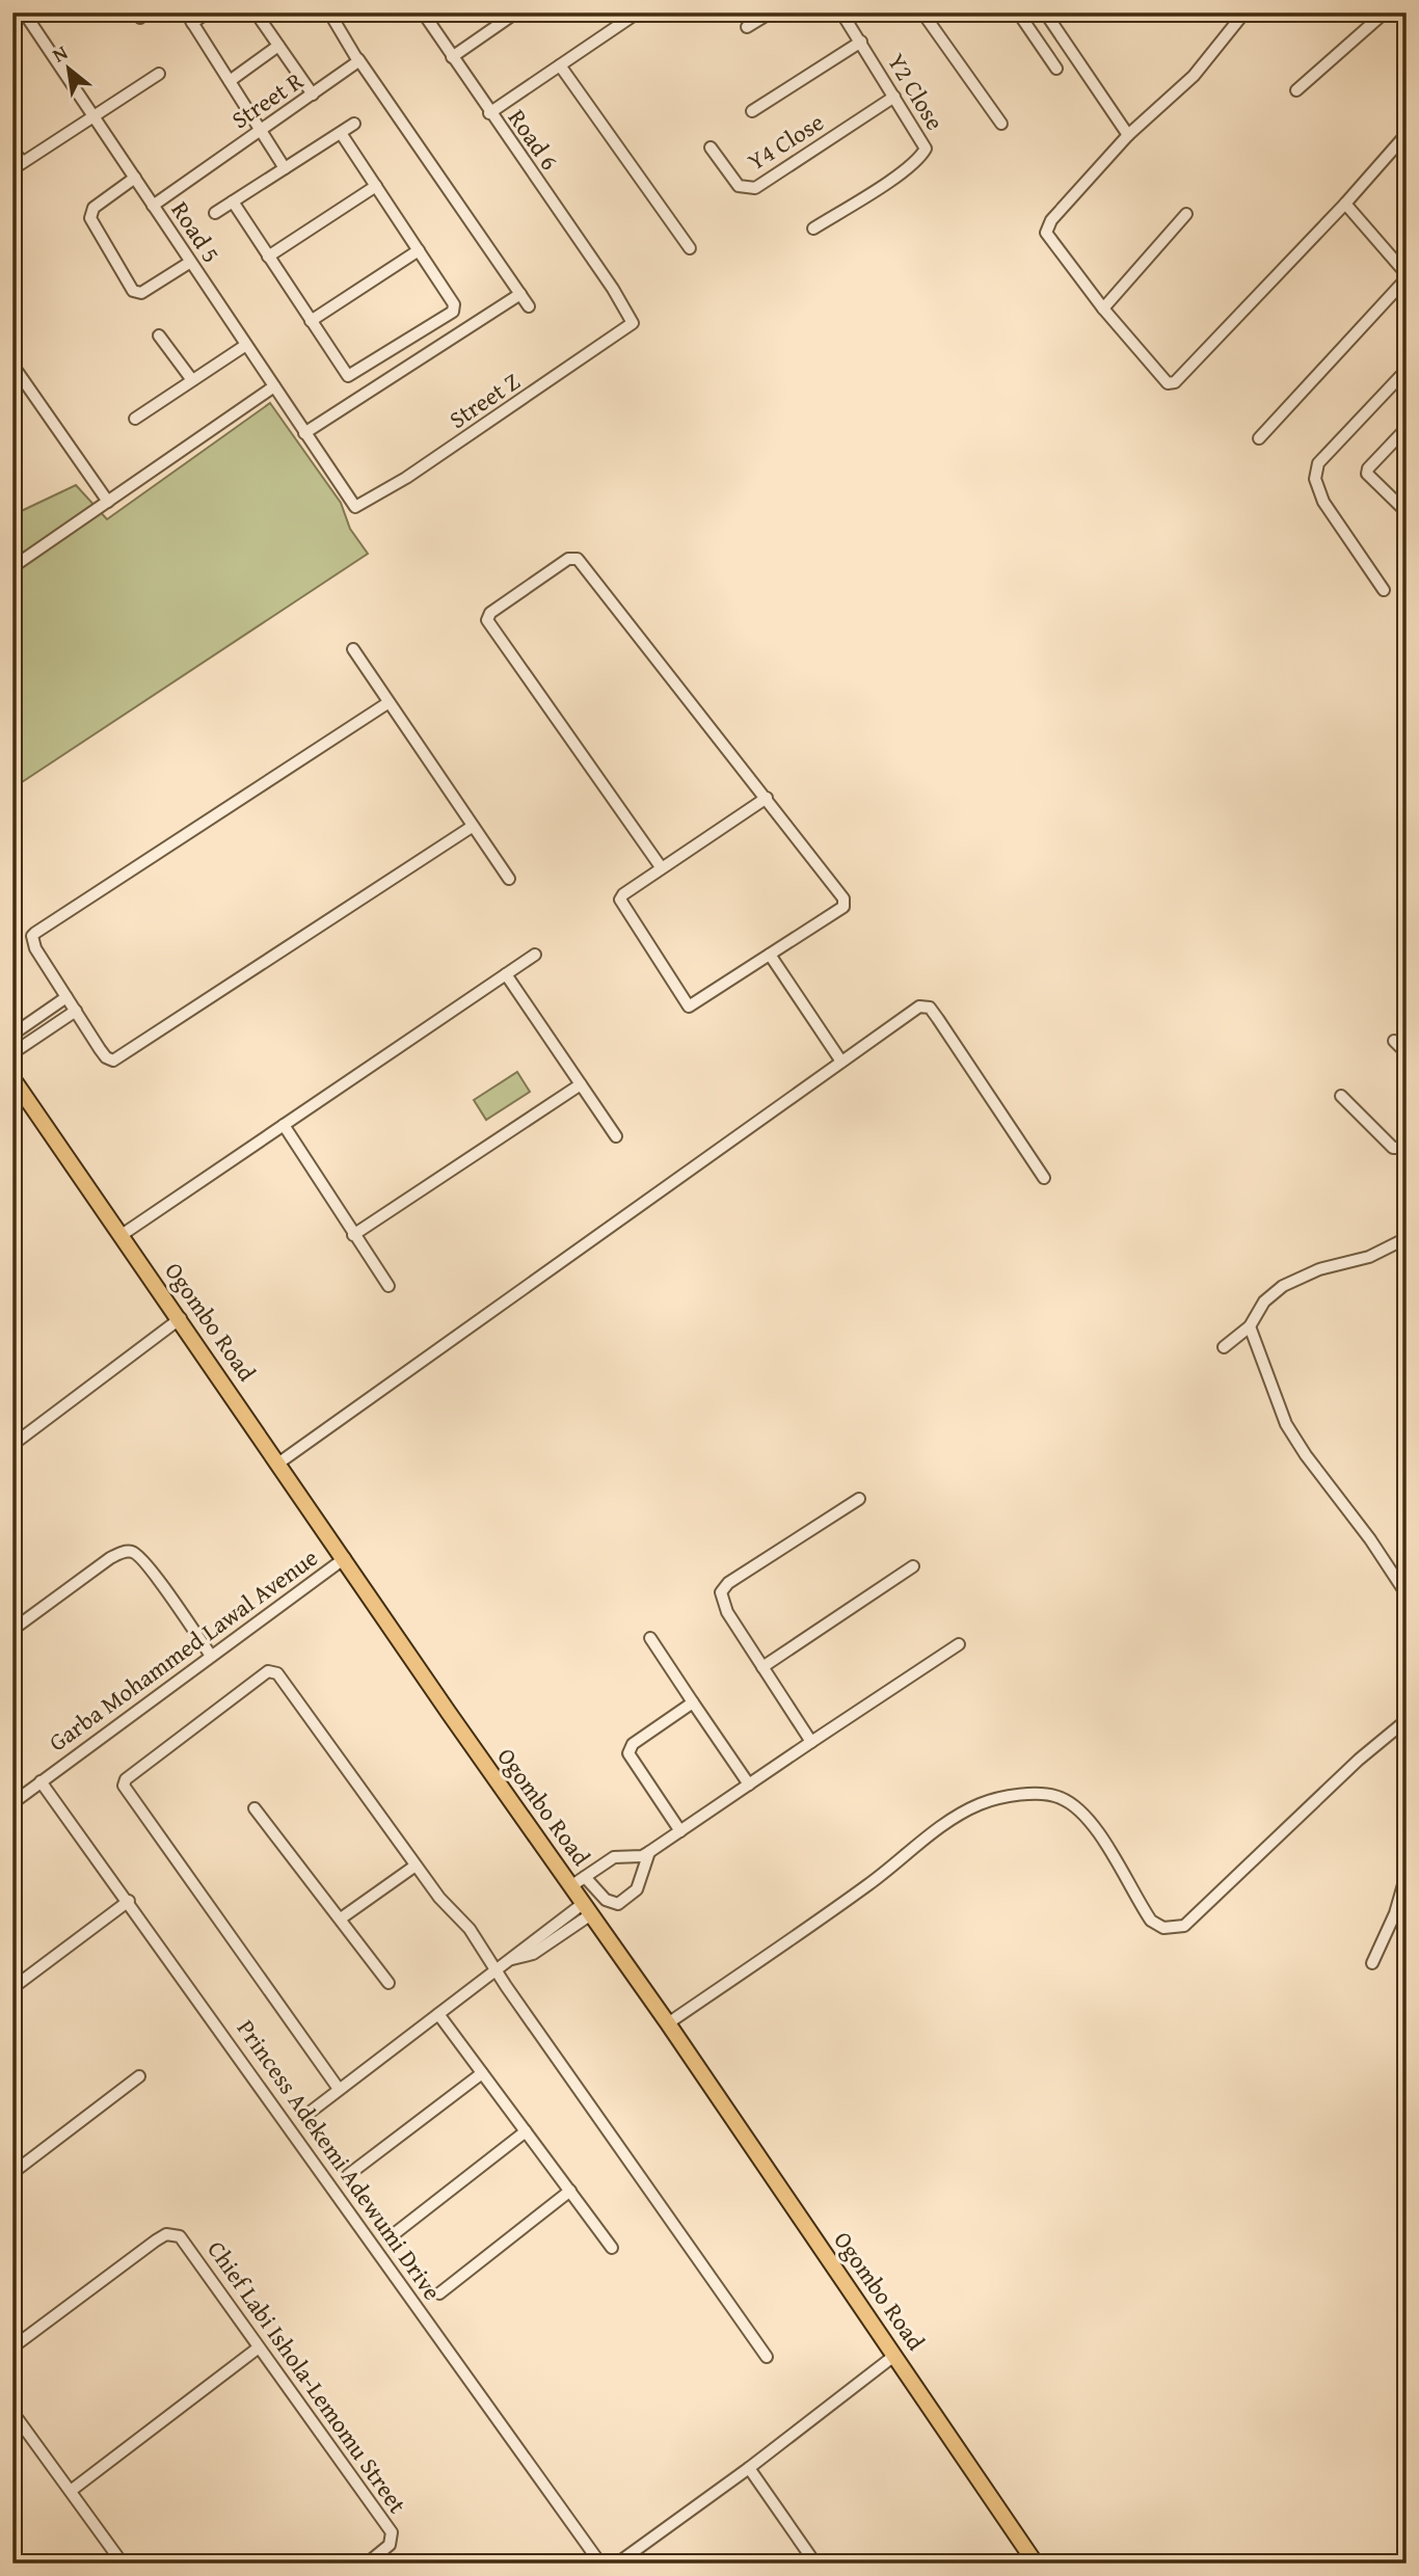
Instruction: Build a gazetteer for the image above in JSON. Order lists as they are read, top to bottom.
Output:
{
  "streets": {
    "main road": ["Ogombo Road"],
    "street": [
      "Y2 Close",
      "Street R",
      "Road 6",
      "Y4 Close",
      "Road 5",
      "Street Z",
      "Garba Mohammed Lawal Avenue",
      "Princess Adekemi Adewumi Drive",
      "Chief Labi Ishola-Lemomu Street"
    ]
  },
  "crossings": [
    ["Y2 Close", "Y4 Close"],
    ["Street R", "Road 5"],
    ["Road 6", "Street Z"],
    ["Road 5", "Street Z"],
    ["Ogombo Road", "Garba Mohammed Lawal Avenue"],
    ["Garba Mohammed Lawal Avenue", "Princess Adekemi Adewumi Drive"]
  ],
  "north": "top left"
}
